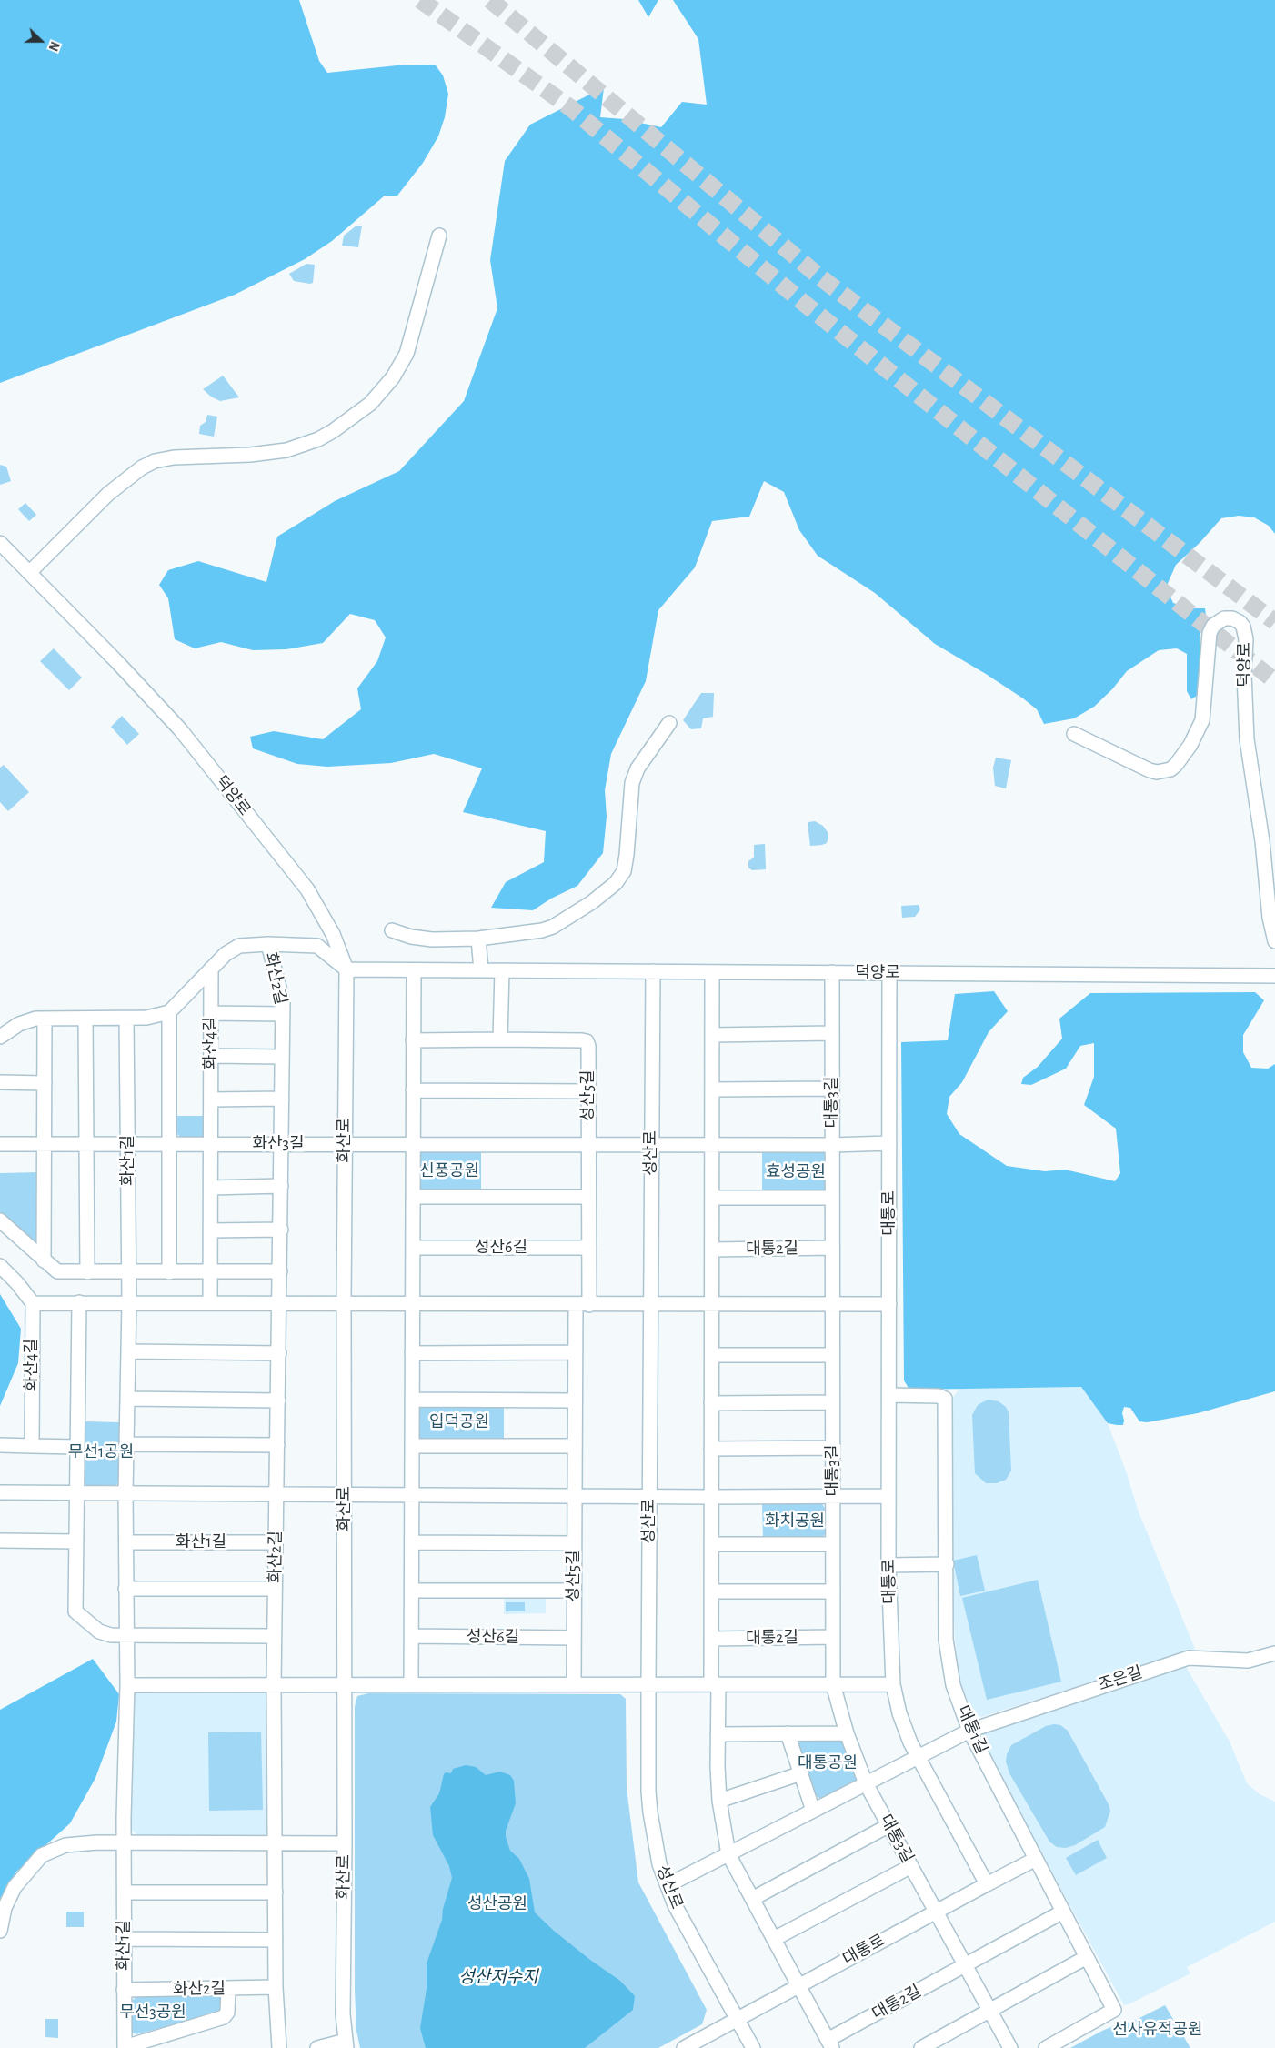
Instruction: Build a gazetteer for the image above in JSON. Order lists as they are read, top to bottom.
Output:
{
  "streets": {
    "street": [
      "덕양로",
      "화산2길",
      "화산4길",
      "성산5길",
      "대통3길",
      "화산로",
      "화산3길",
      "성산로",
      "화산1길",
      "대통로",
      "성산6길",
      "대통2길",
      "조은길",
      "대통1길"
    ]
  },
  "crossings": [
    ["덕양로", "대통3길"],
    ["덕양로", "화산로"],
    ["덕양로", "성산로"],
    ["덕양로", "대통로"],
    ["덕양로", "대통2길"],
    ["화산2길", "화산4길"],
    ["화산2길", "화산3길"],
    ["화산2길", "화산1길"],
    ["화산4길", "화산3길"],
    ["성산5길", "성산6길"],
    ["대통3길", "대통로"],
    ["대통3길", "대통2길"],
    ["대통3길", "조은길"],
    ["화산로", "화산3길"],
    ["화산3길", "화산1길"],
    ["성산로", "대통로"],
    ["대통로", "대통2길"],
    ["대통로", "조은길"],
    ["대통로", "대통1길"],
    ["조은길", "대통1길"]
  ],
  "water": ["성산저수지"],
  "parks": [
    "신풍공원",
    "효성공원",
    "입덕공원",
    "무선1공원",
    "화치공원",
    "대통공원",
    "성산공원",
    "무선3공원",
    "선사유적공원"
  ],
  "north": "right"
}
